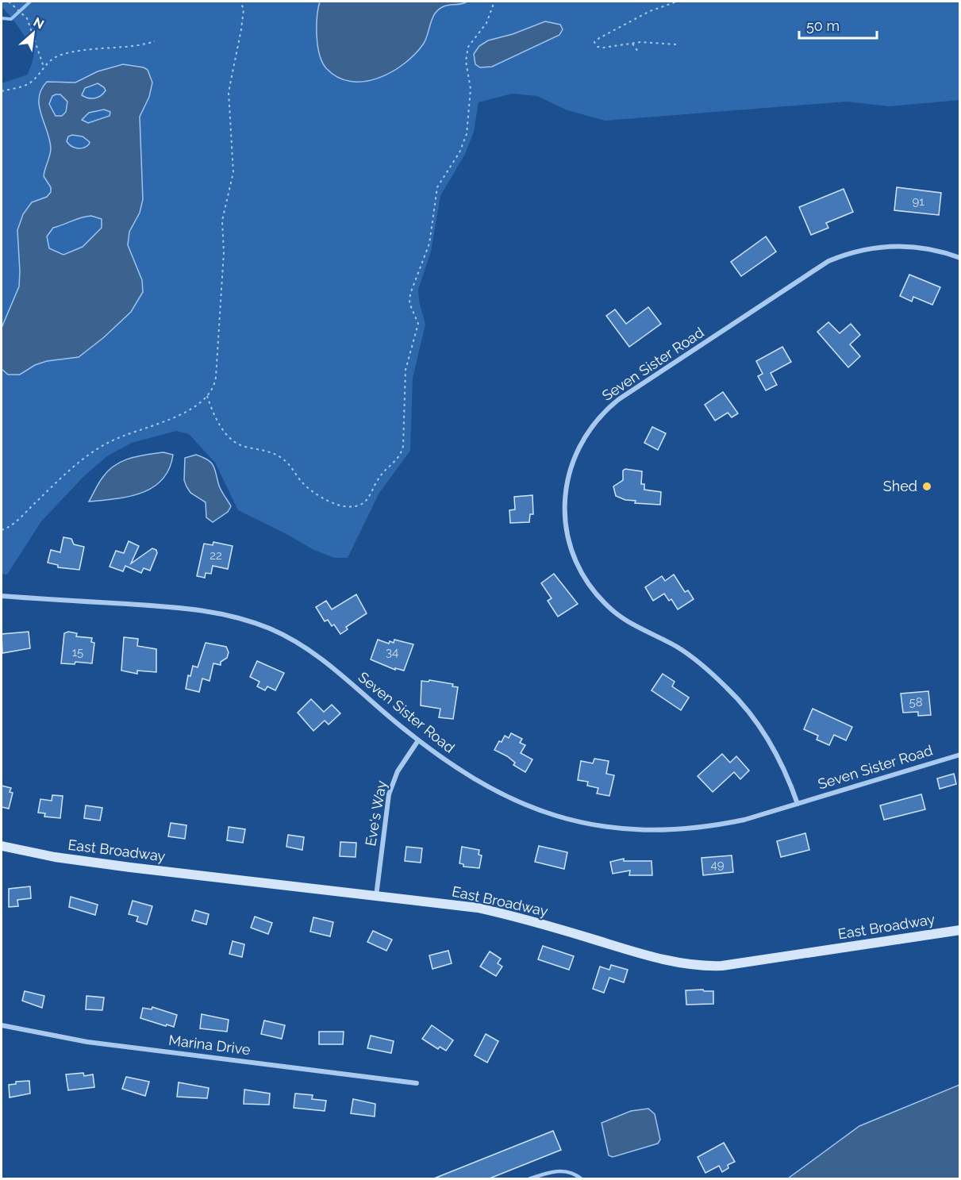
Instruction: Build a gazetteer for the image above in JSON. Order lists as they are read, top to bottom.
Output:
{
  "streets": {
    "street": [
      "Seven Sister Road",
      "Eve's Way",
      "East Broadway",
      "Marina Drive"
    ]
  },
  "crossings": [
    ["Seven Sister Road", "Eve's Way"],
    ["Eve's Way", "East Broadway"]
  ],
  "places": ["Shed"],
  "house_numbers": [
    "91",
    "22",
    "15",
    "34",
    "58",
    "49"
  ],
  "scale_bar": "50 m",
  "north": "top right"
}
